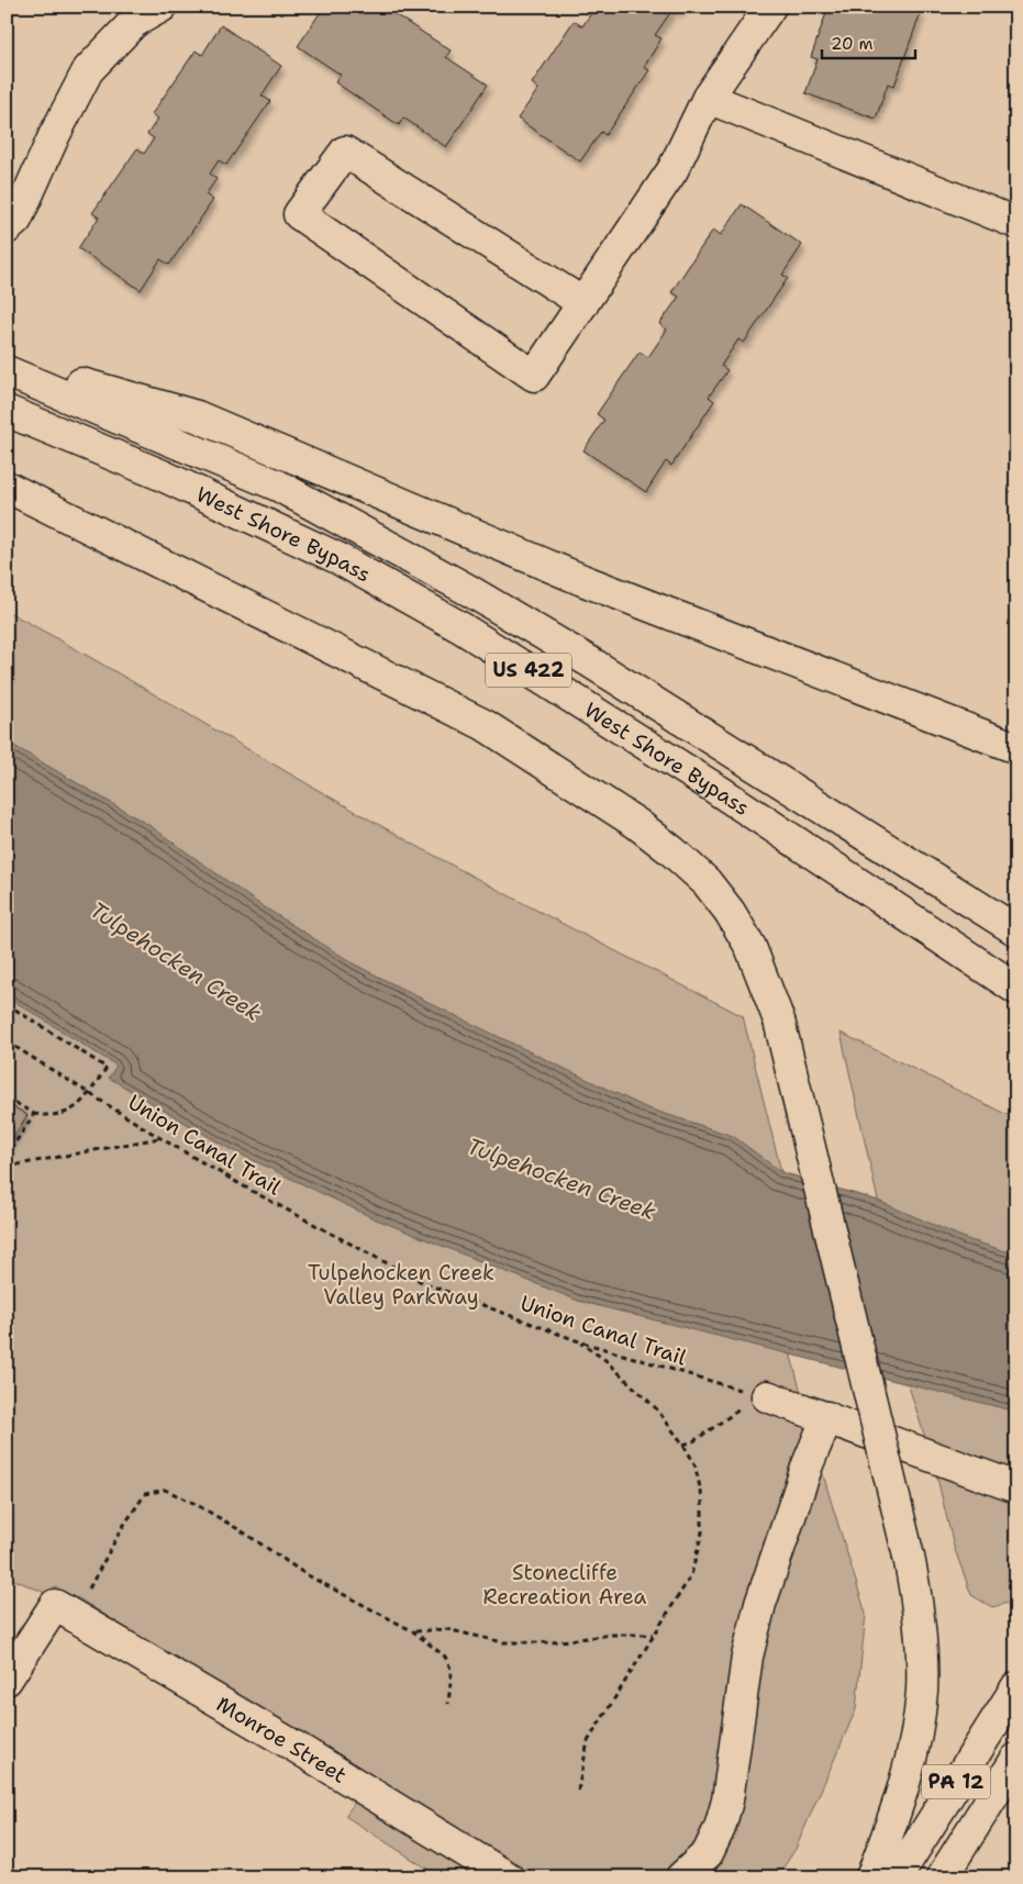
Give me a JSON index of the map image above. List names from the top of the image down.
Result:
{
  "streets": {
    "main road": [
      "West Shore Bypass",
      "US 422",
      "Monroe Street",
      "PA 12"
    ],
    "path": ["Union Canal Trail"]
  },
  "water": ["Tulpehocken Creek"],
  "parks": ["Tulpehocken Creek Valley Parkway", "Stonecliffe Recreation Area"],
  "scale_bar": "20 m"
}
